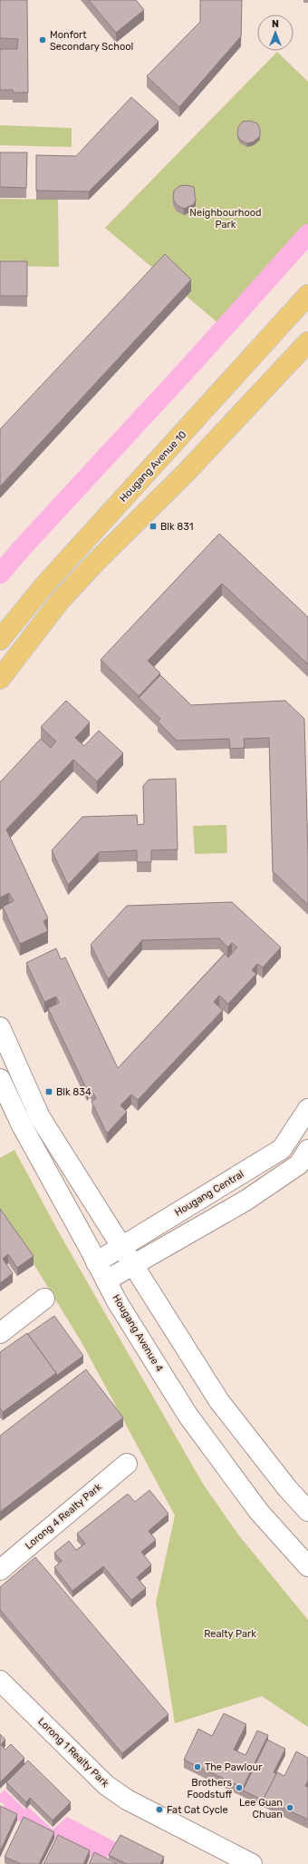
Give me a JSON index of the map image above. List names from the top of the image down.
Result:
{
  "streets": {
    "main road": ["Hougang Avenue 10"],
    "street": [
      "Hougang Central",
      "Hougang Avenue 4",
      "Lorong 4 Realty Park",
      "Lorong 1 Realty Park"
    ]
  },
  "crossings": [
    ["Hougang Central", "Hougang Avenue 4"]
  ],
  "parks": ["Neighbourhood Park", "Realty Park"],
  "places": {
    "other": [
      "Monfort Secondary School",
      "The Pawlour",
      "Brothers Foodstuff",
      "Lee Guan Chuan",
      "Fat Cat Cycle"
    ],
    "transit": ["Blk 831", "Blk 834"]
  },
  "north": "top"
}
